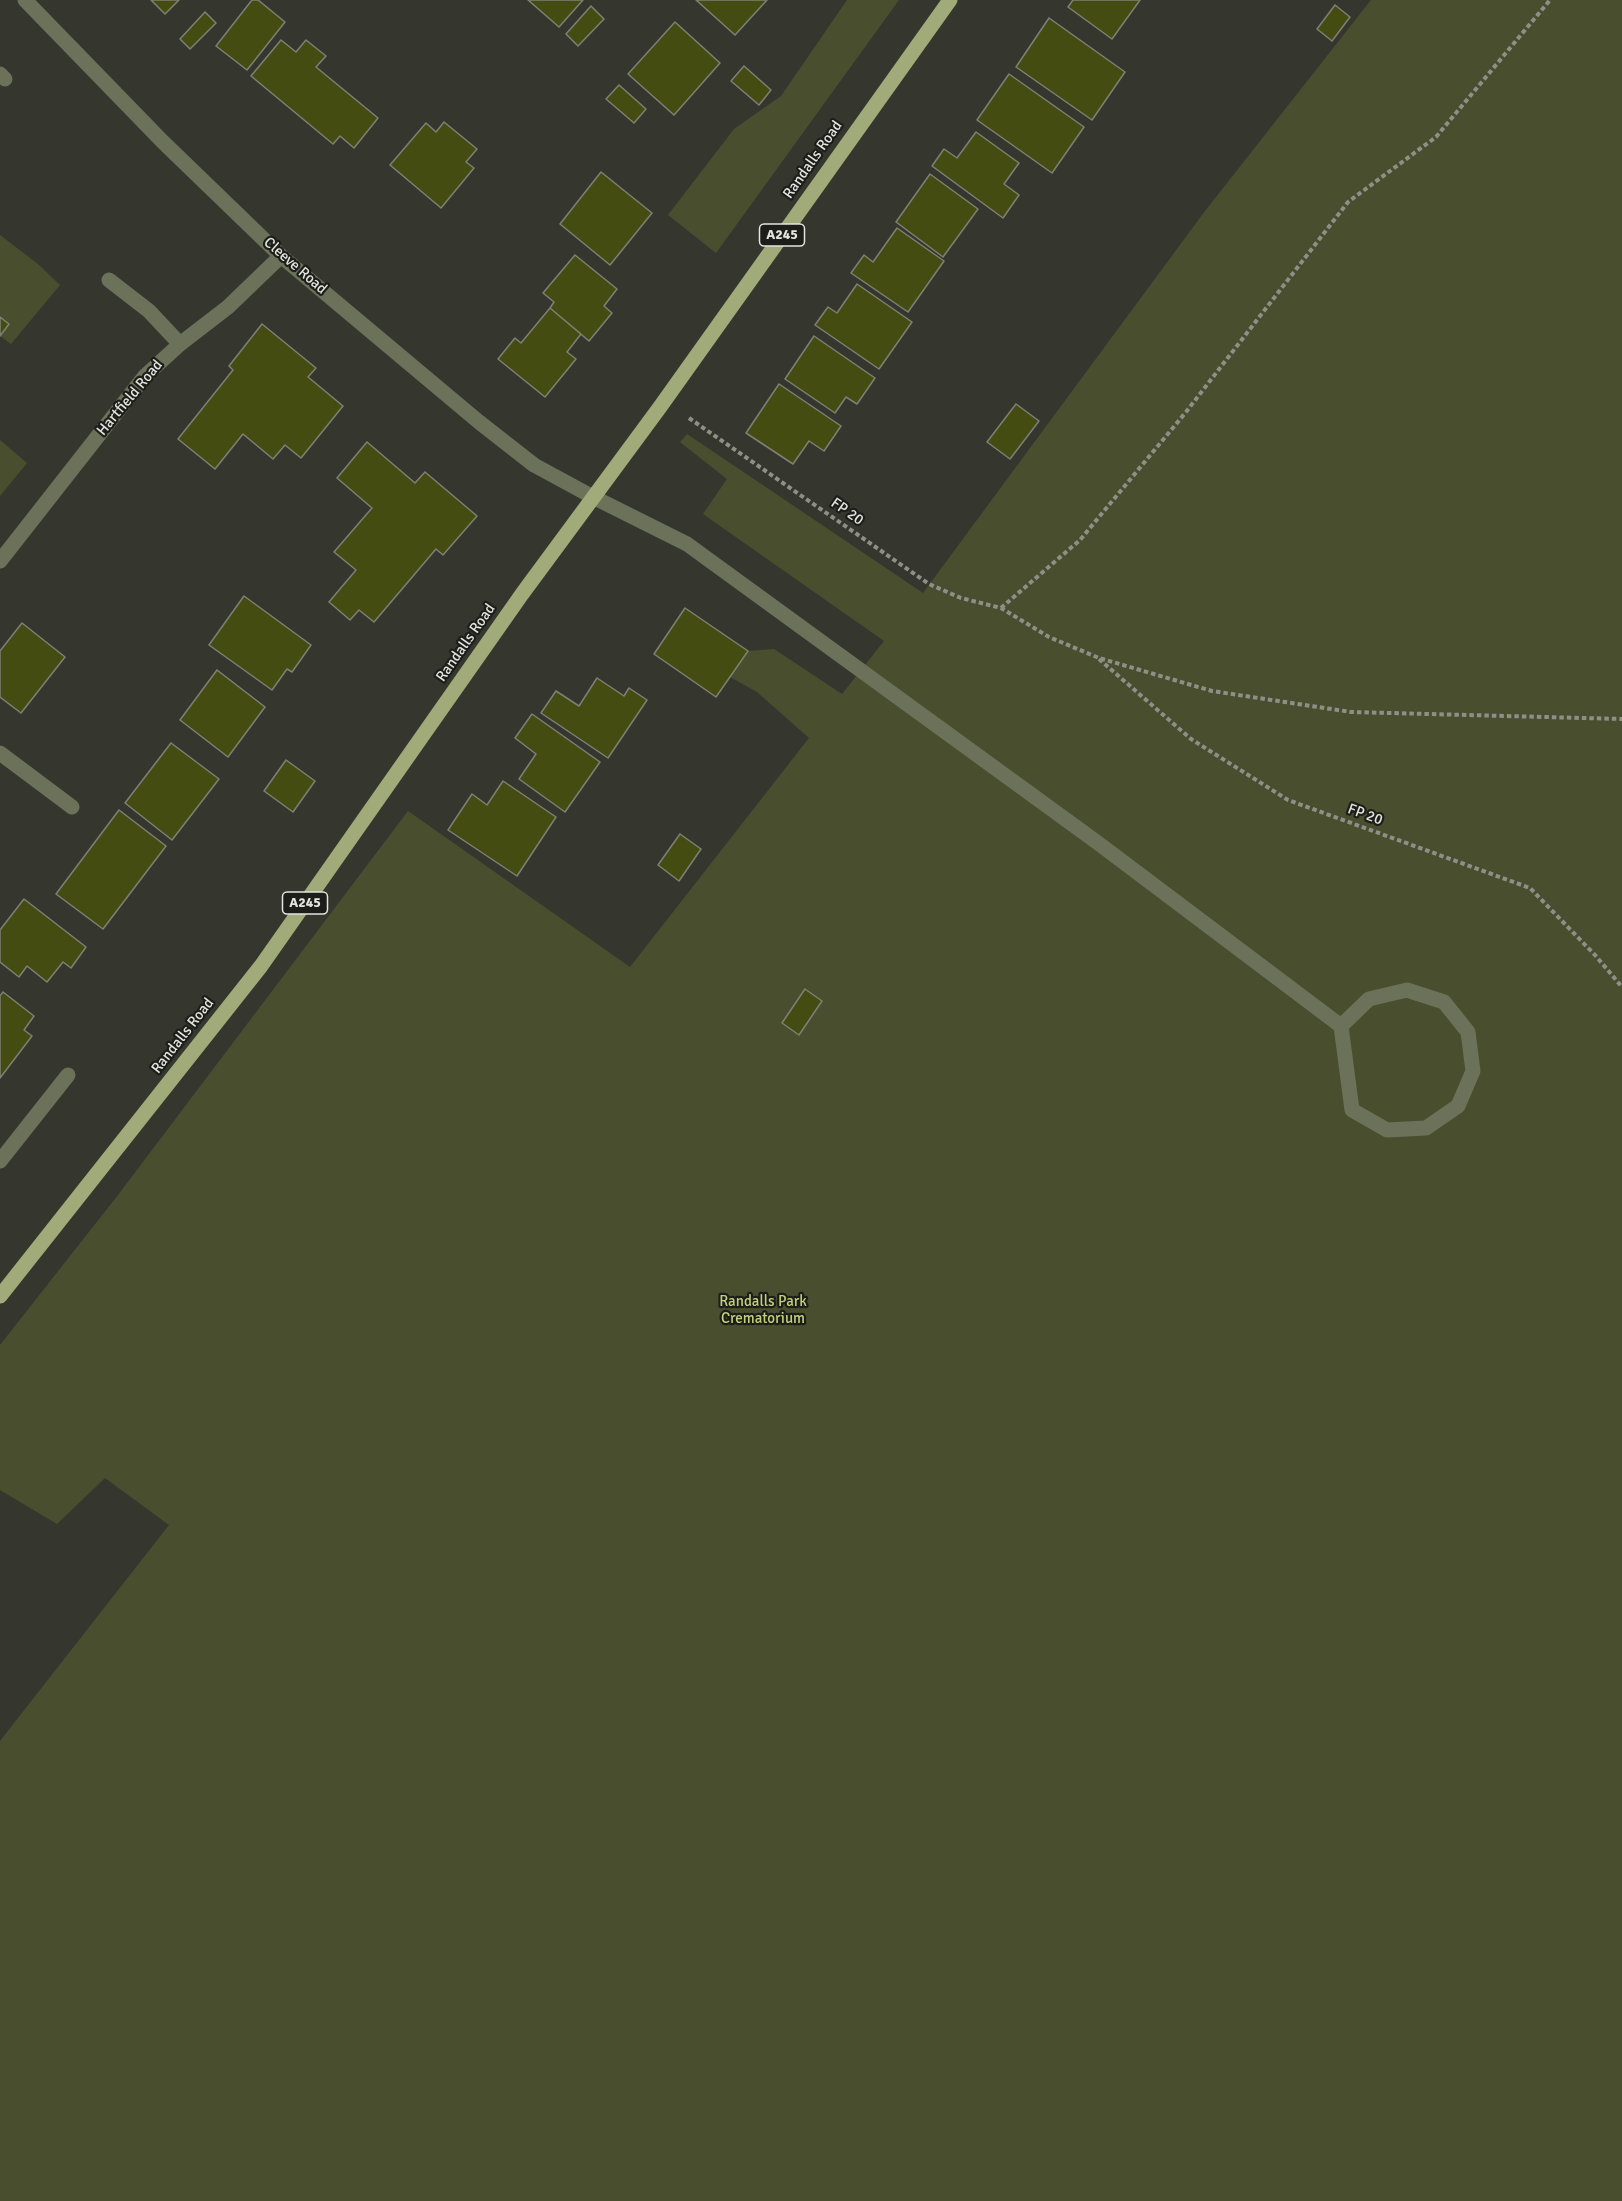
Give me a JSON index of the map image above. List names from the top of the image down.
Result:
{
  "streets": {
    "main road": ["Randalls Road", "A245"],
    "street": ["Cleeve Road", "Hartfield Road"],
    "path": ["FP 20"]
  },
  "crossings": [
    ["Randalls Road", "Cleeve Road"],
    ["Cleeve Road", "Hartfield Road"]
  ],
  "parks": ["Randalls Park Crematorium"]
}
